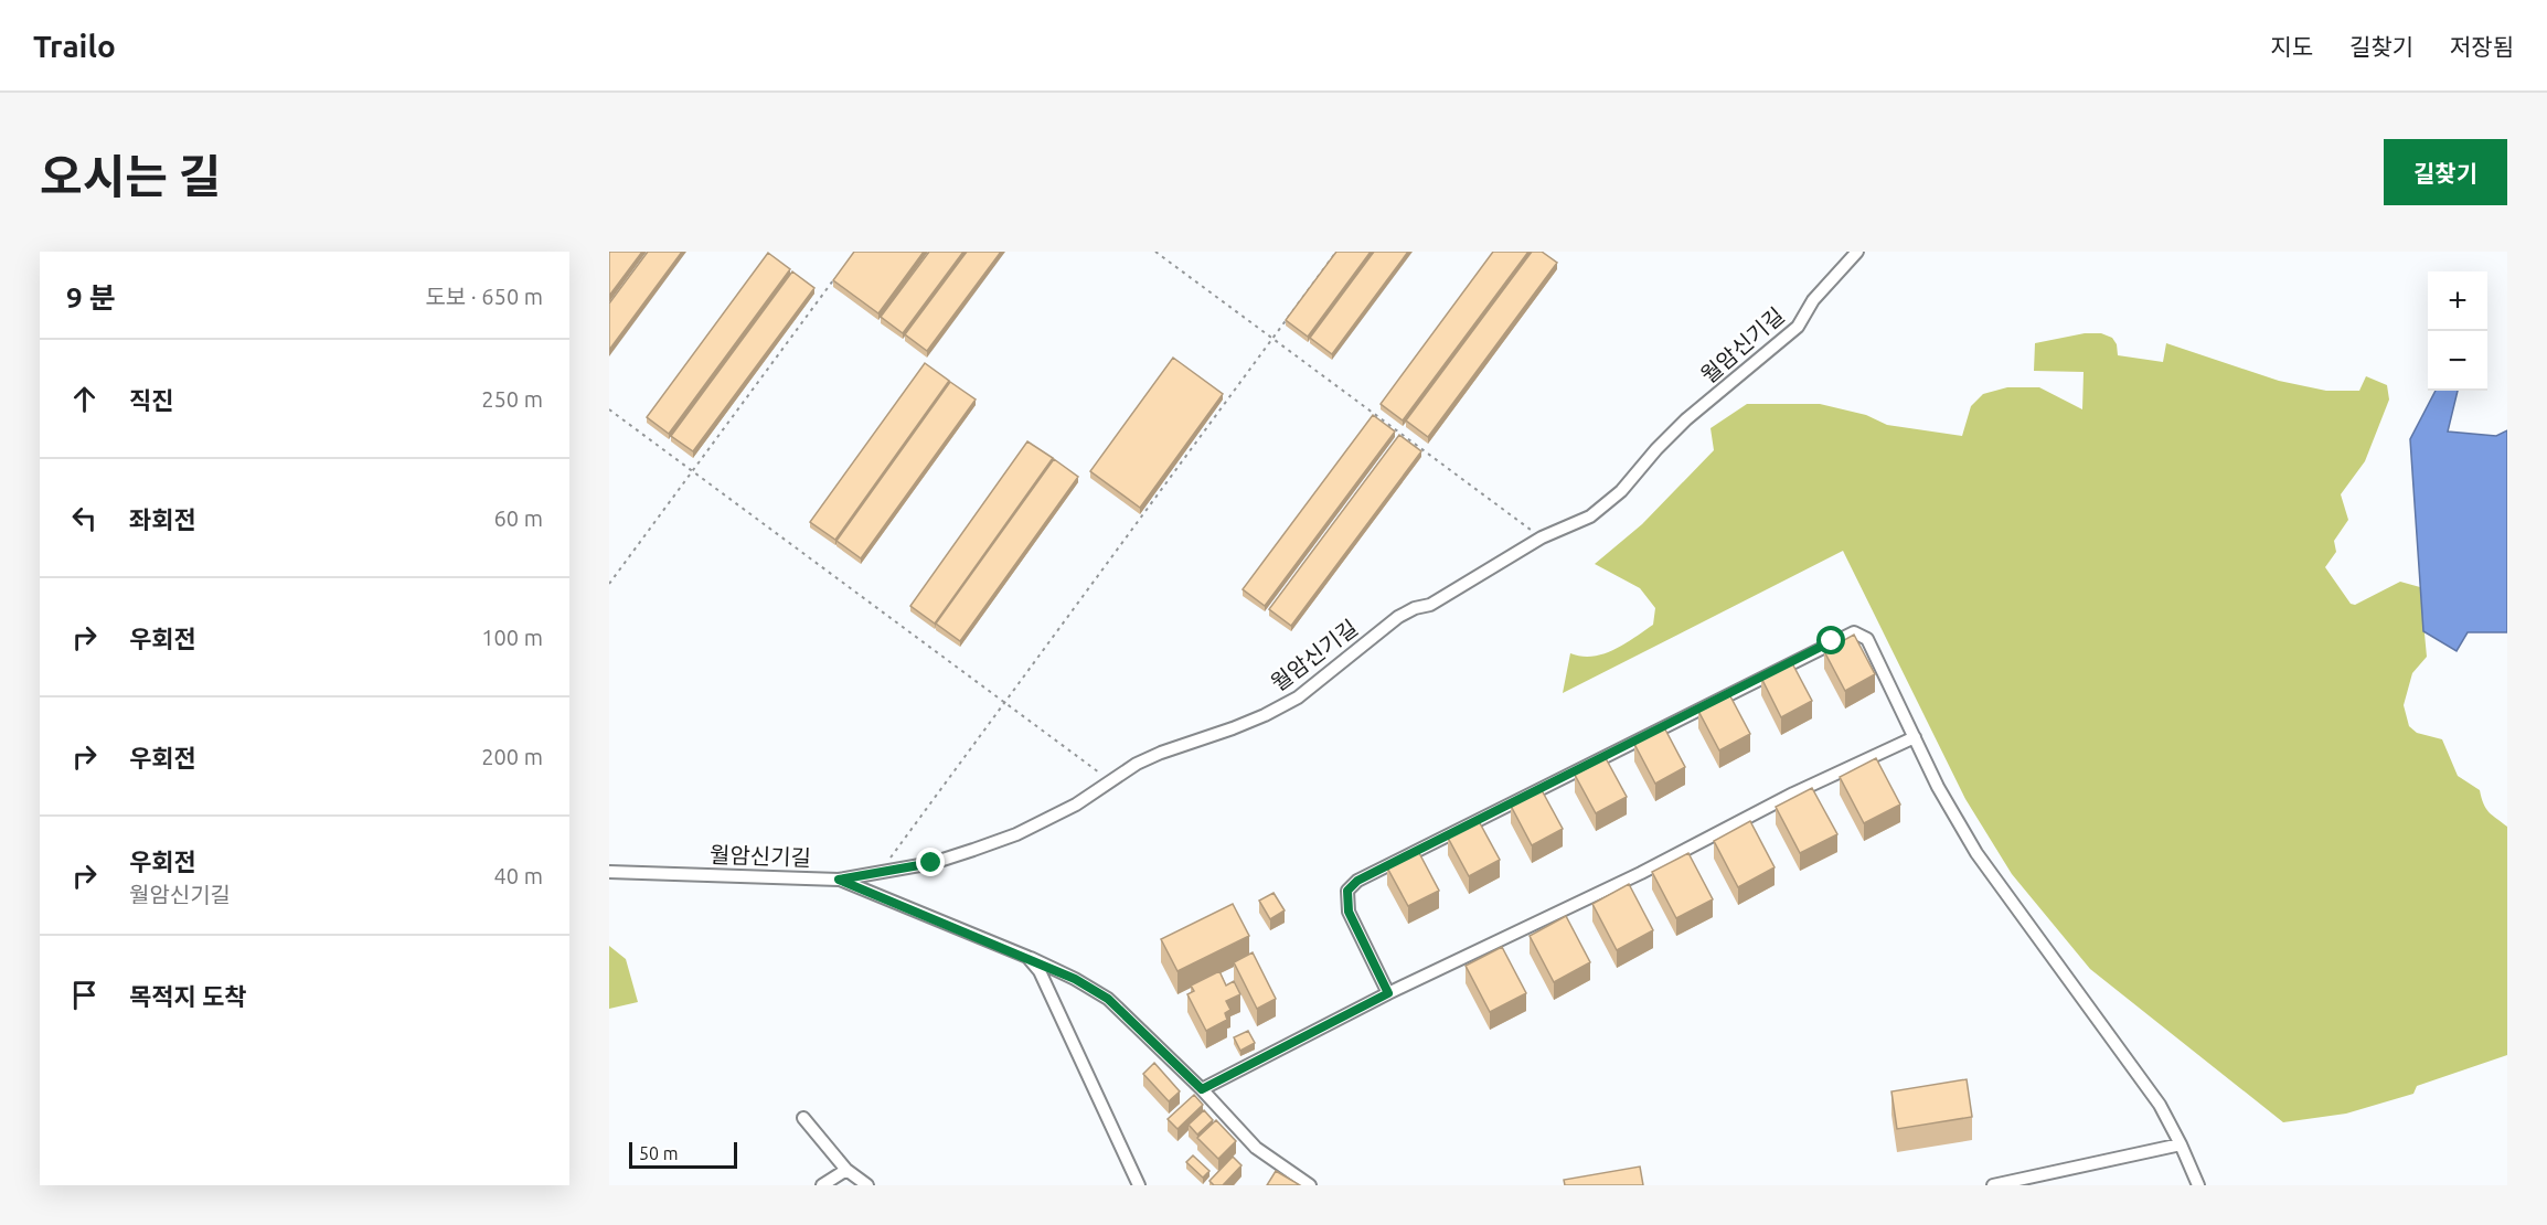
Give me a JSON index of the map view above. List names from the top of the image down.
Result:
{
  "streets": {
    "street": ["월암신기길"]
  },
  "scale_bar": "50 m",
  "page": {
    "header": "Trailo",
    "nav": ["지도", "길찾기", "저장됨"],
    "title": "오시는 길",
    "buttons": "길찾기",
    "heading": ["9 분", "도보 · 650 m"],
    "map_buttons": ["+", "−"],
    "list": [
      ["직진", "250 m"],
      ["좌회전", "60 m"],
      ["우회전", "100 m"],
      ["우회전", "200 m"],
      ["우회전", "월암신기길", "40 m"],
      "목적지 도착"
    ],
    "scale": "50 m"
  }
}
